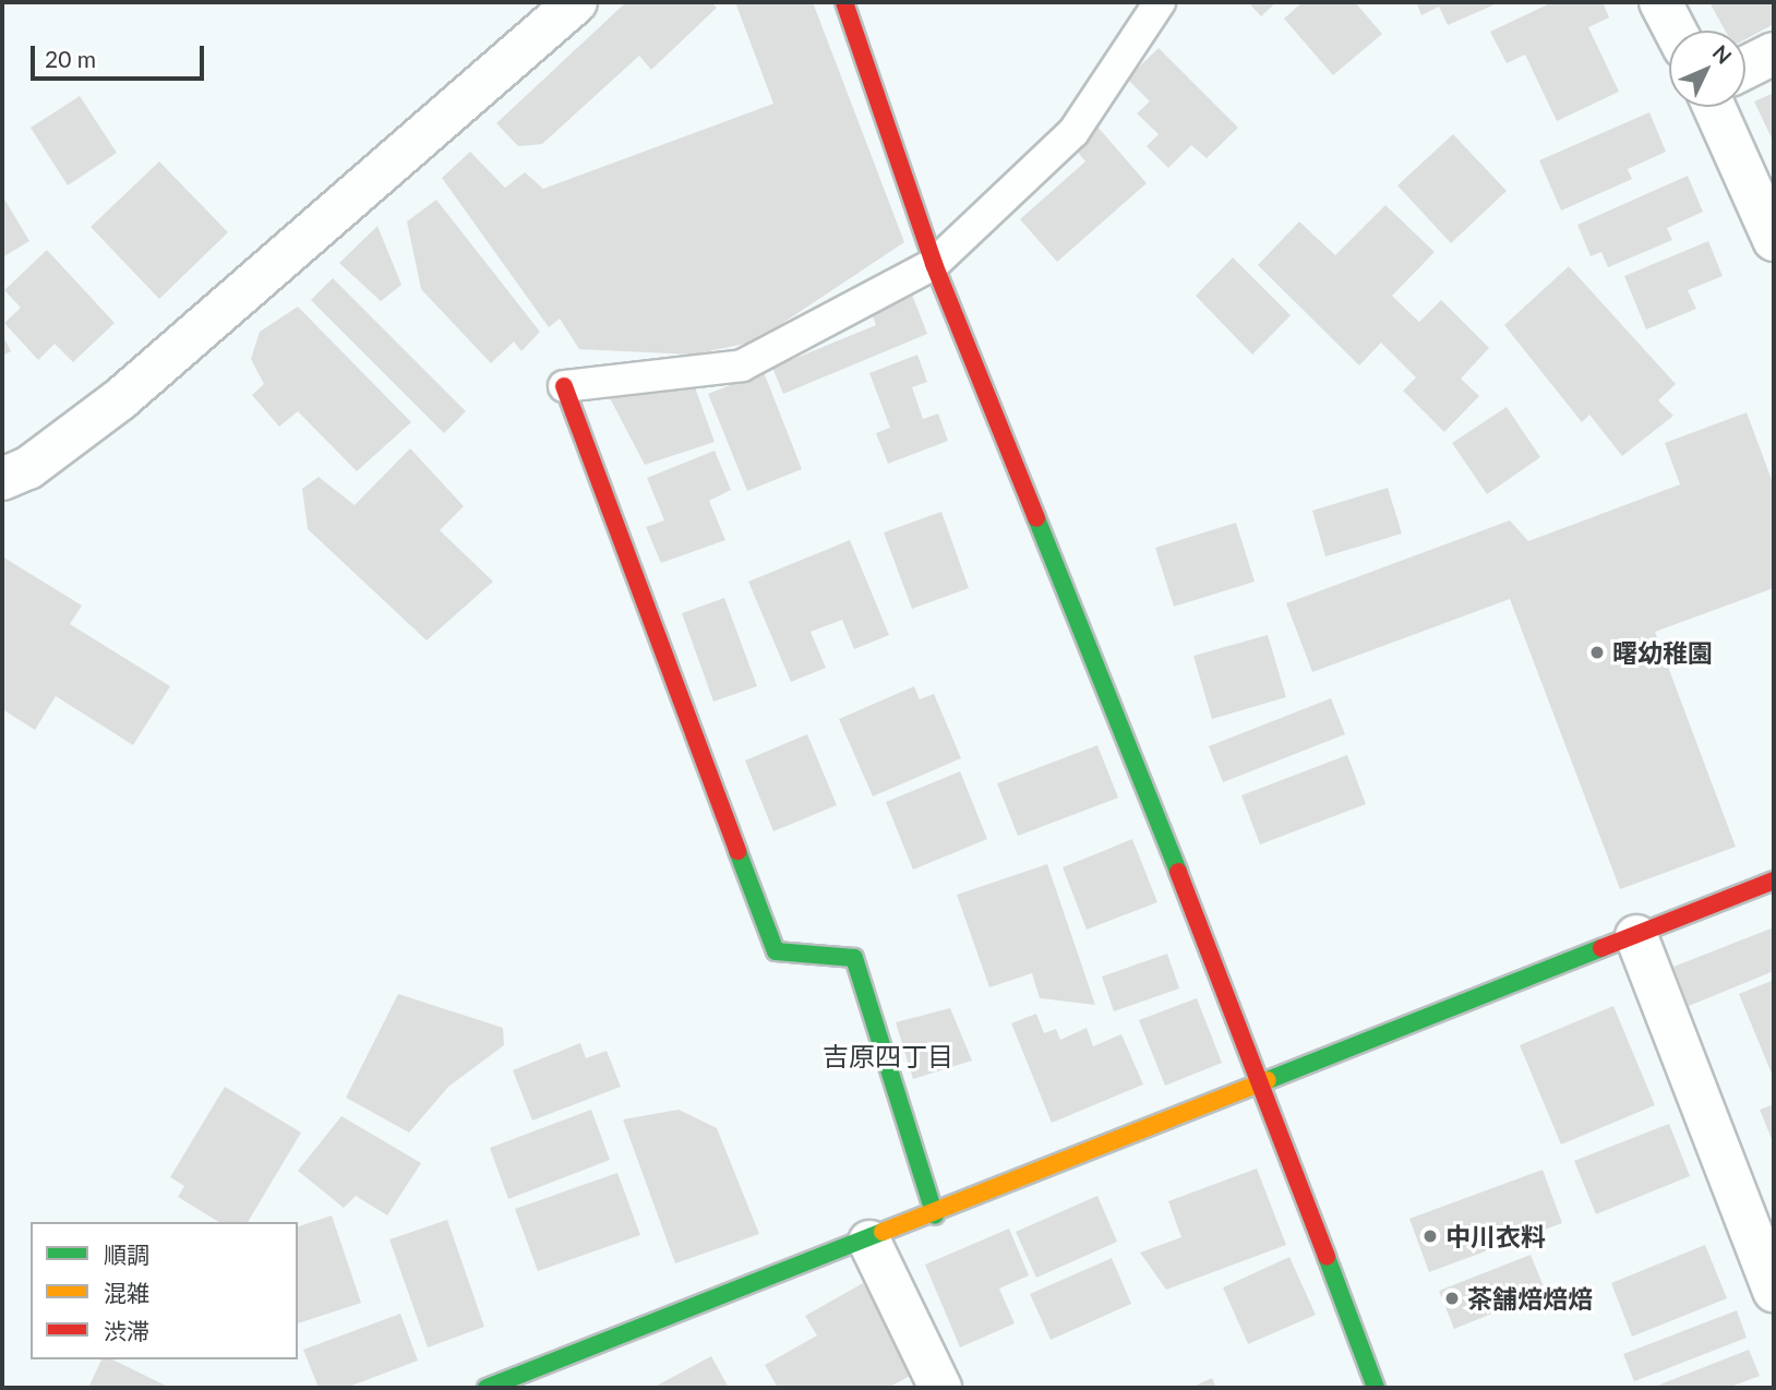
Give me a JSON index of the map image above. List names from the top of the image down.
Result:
{
  "districts": ["吉原四丁目"],
  "places": ["曙幼稚園", "中川衣料", "茶舗焙焙焙"],
  "legend": ["順調", "混雑", "渋滞"],
  "scale_bar": "20 m",
  "north": "top right"
}
